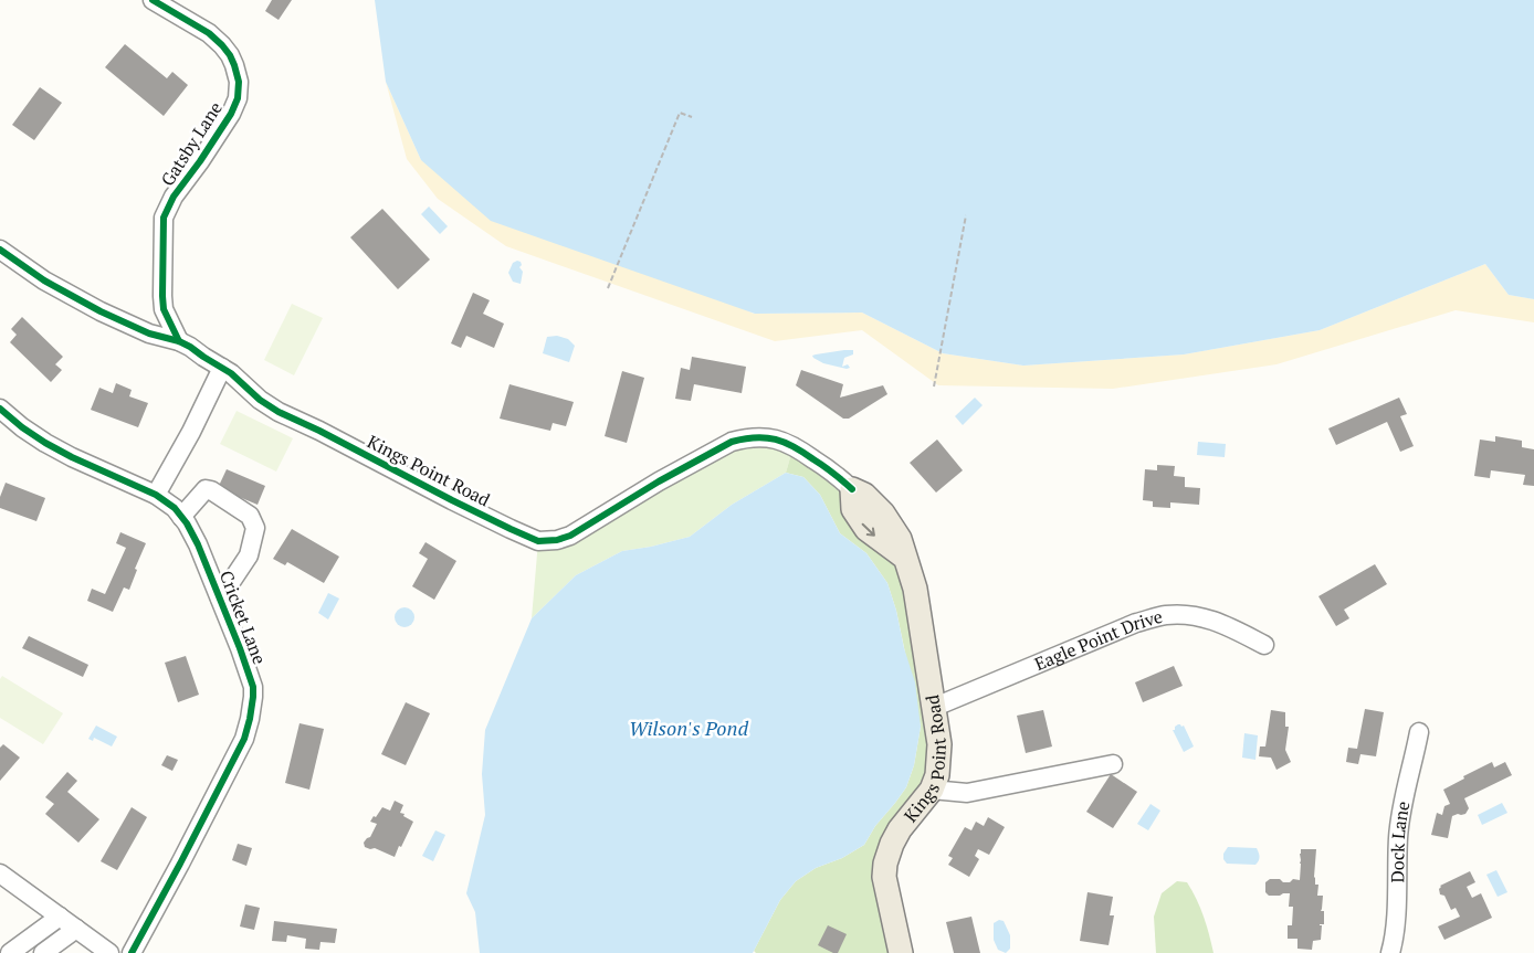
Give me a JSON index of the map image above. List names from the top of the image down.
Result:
{
  "streets": {
    "main road": ["Kings Point Road"],
    "street": [
      "Gatsby Lane",
      "Cricket Lane",
      "Eagle Point Drive",
      "Dock Lane"
    ]
  },
  "crossings": [
    ["Gatsby Lane", "Kings Point Road"],
    ["Kings Point Road", "Eagle Point Drive"]
  ],
  "water": ["Wilson's Pond"]
}
